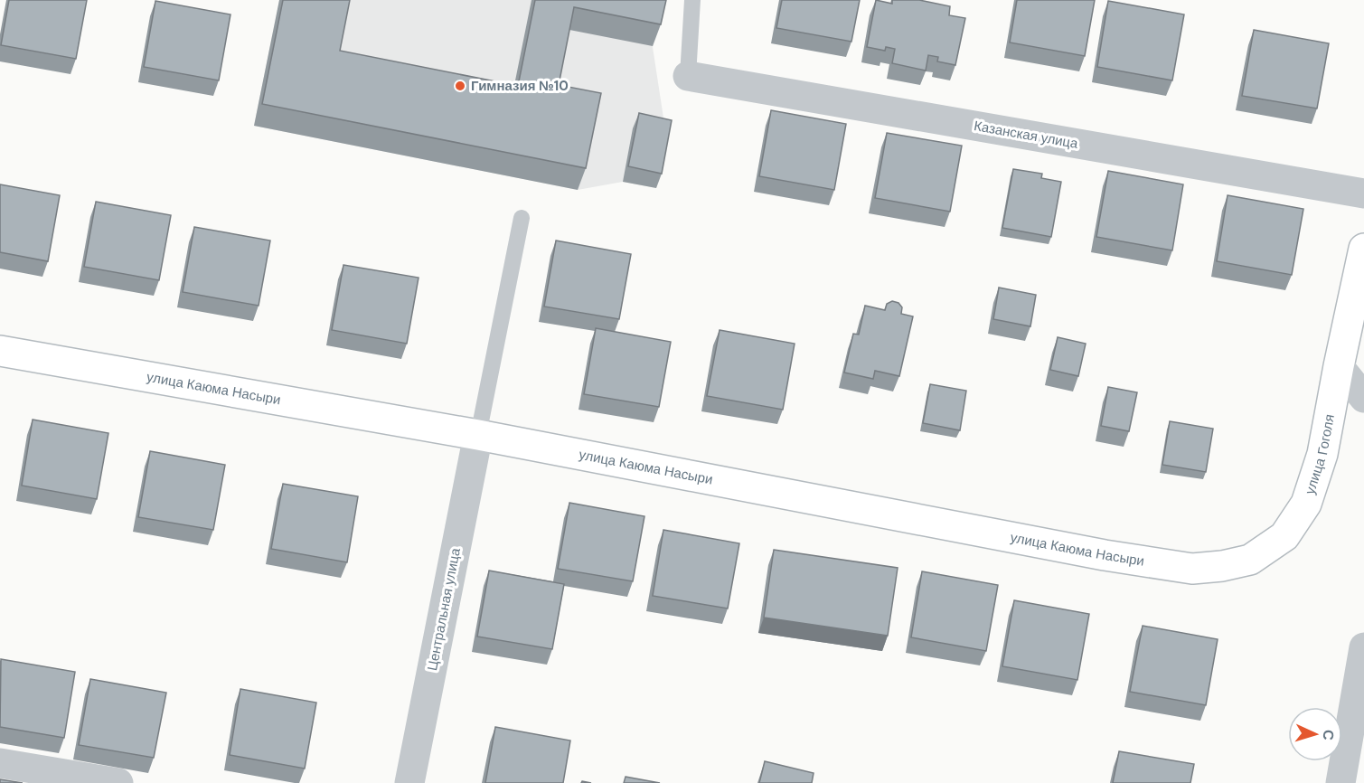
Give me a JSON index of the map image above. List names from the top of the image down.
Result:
{
  "streets": {
    "main road": ["улица Каюма Насыри", "улица Гоголя"],
    "street": ["Казанская улица", "Центральная улица"]
  },
  "crossings": [
    ["улица Каюма Насыри", "улица Гоголя"],
    ["улица Каюма Насыри", "Центральная улица"]
  ],
  "places": ["Гимназия №10"],
  "north": "right"
}
